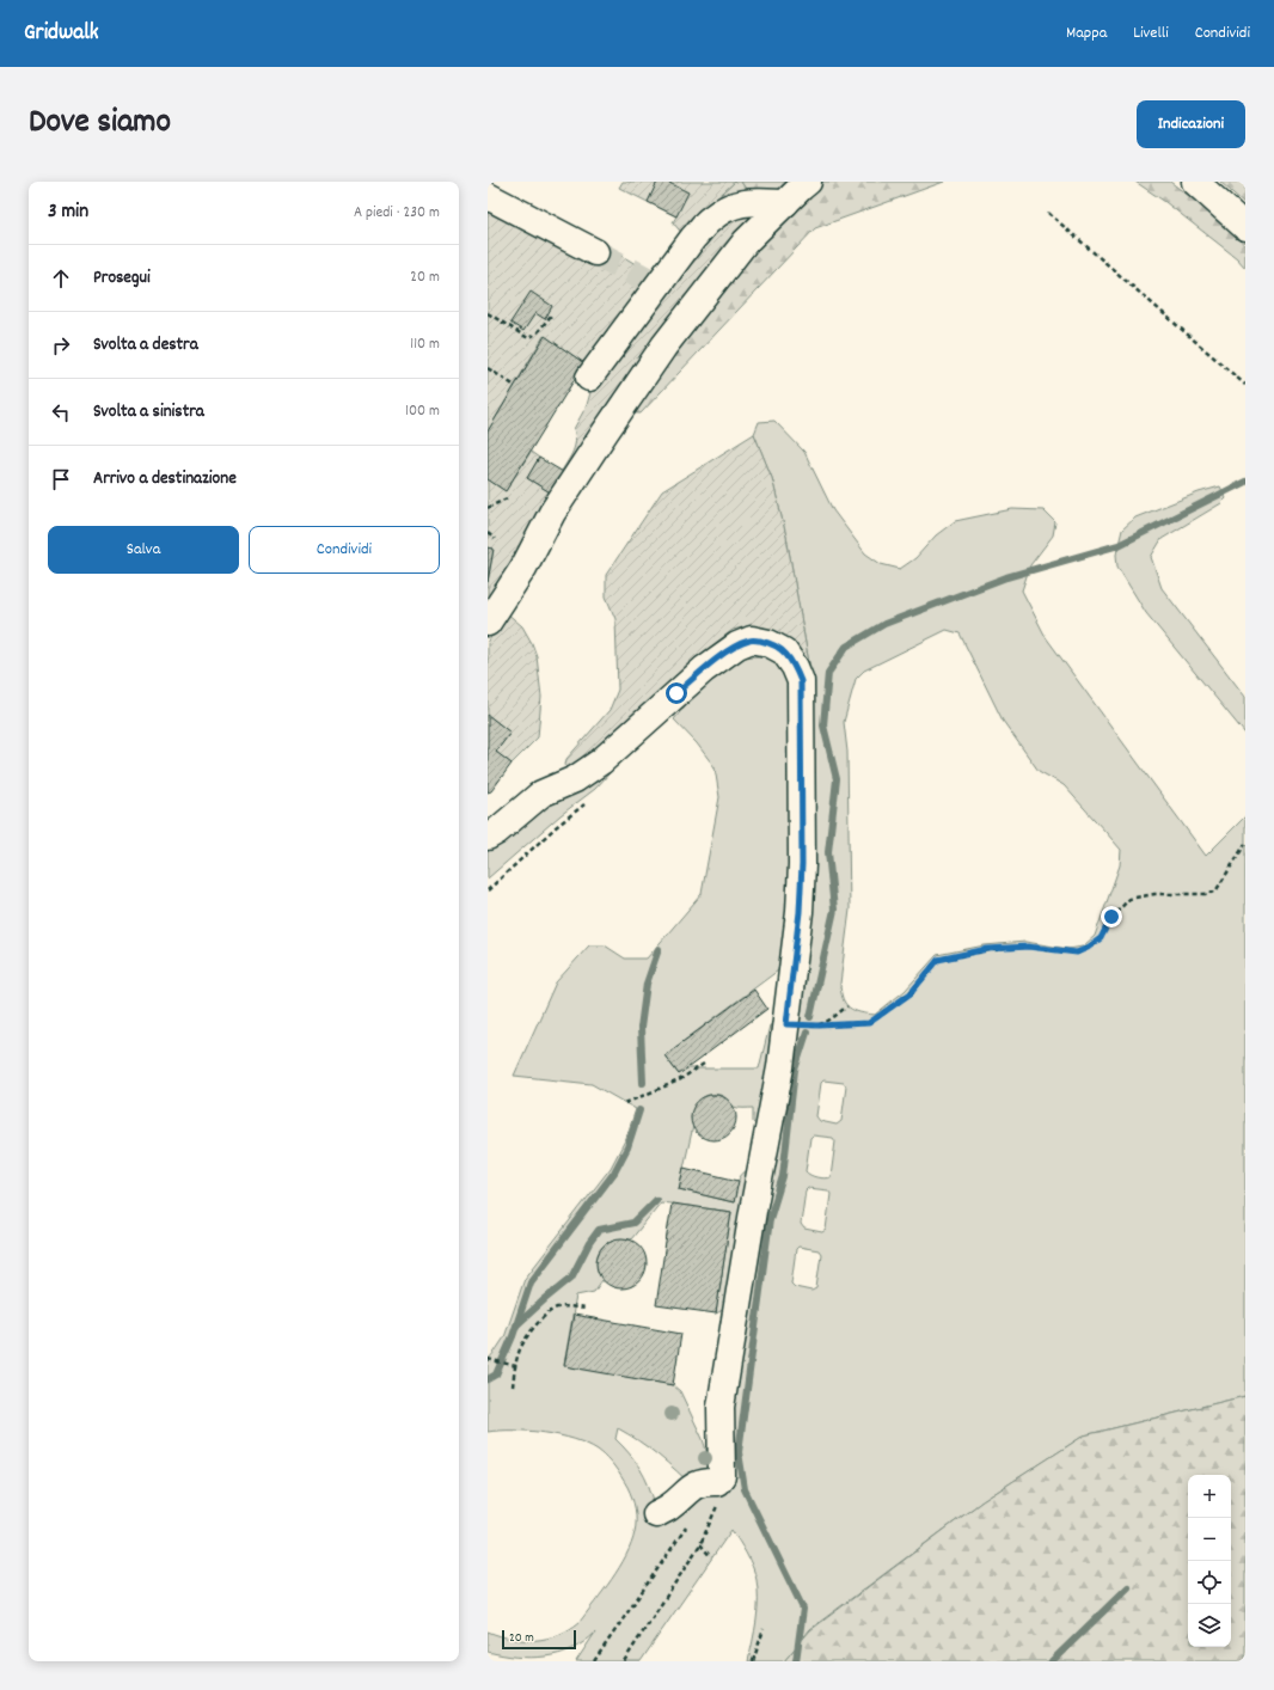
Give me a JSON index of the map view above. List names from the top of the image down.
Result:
{
  "scale_bar": "20 m",
  "page": {
    "header": "Gridwalk",
    "nav": ["Mappa", "Livelli", "Condividi"],
    "title": "Dove siamo",
    "buttons": [
      "Indicazioni",
      ["Salva", "Condividi"]
    ],
    "heading": ["3 min", "A piedi · 230 m"],
    "list": [
      ["Prosegui", "20 m"],
      ["Svolta a destra", "110 m"],
      ["Svolta a sinistra", "100 m"],
      "Arrivo a destinazione"
    ],
    "map_buttons": ["+", "−"],
    "scale": "20 m"
  }
}
